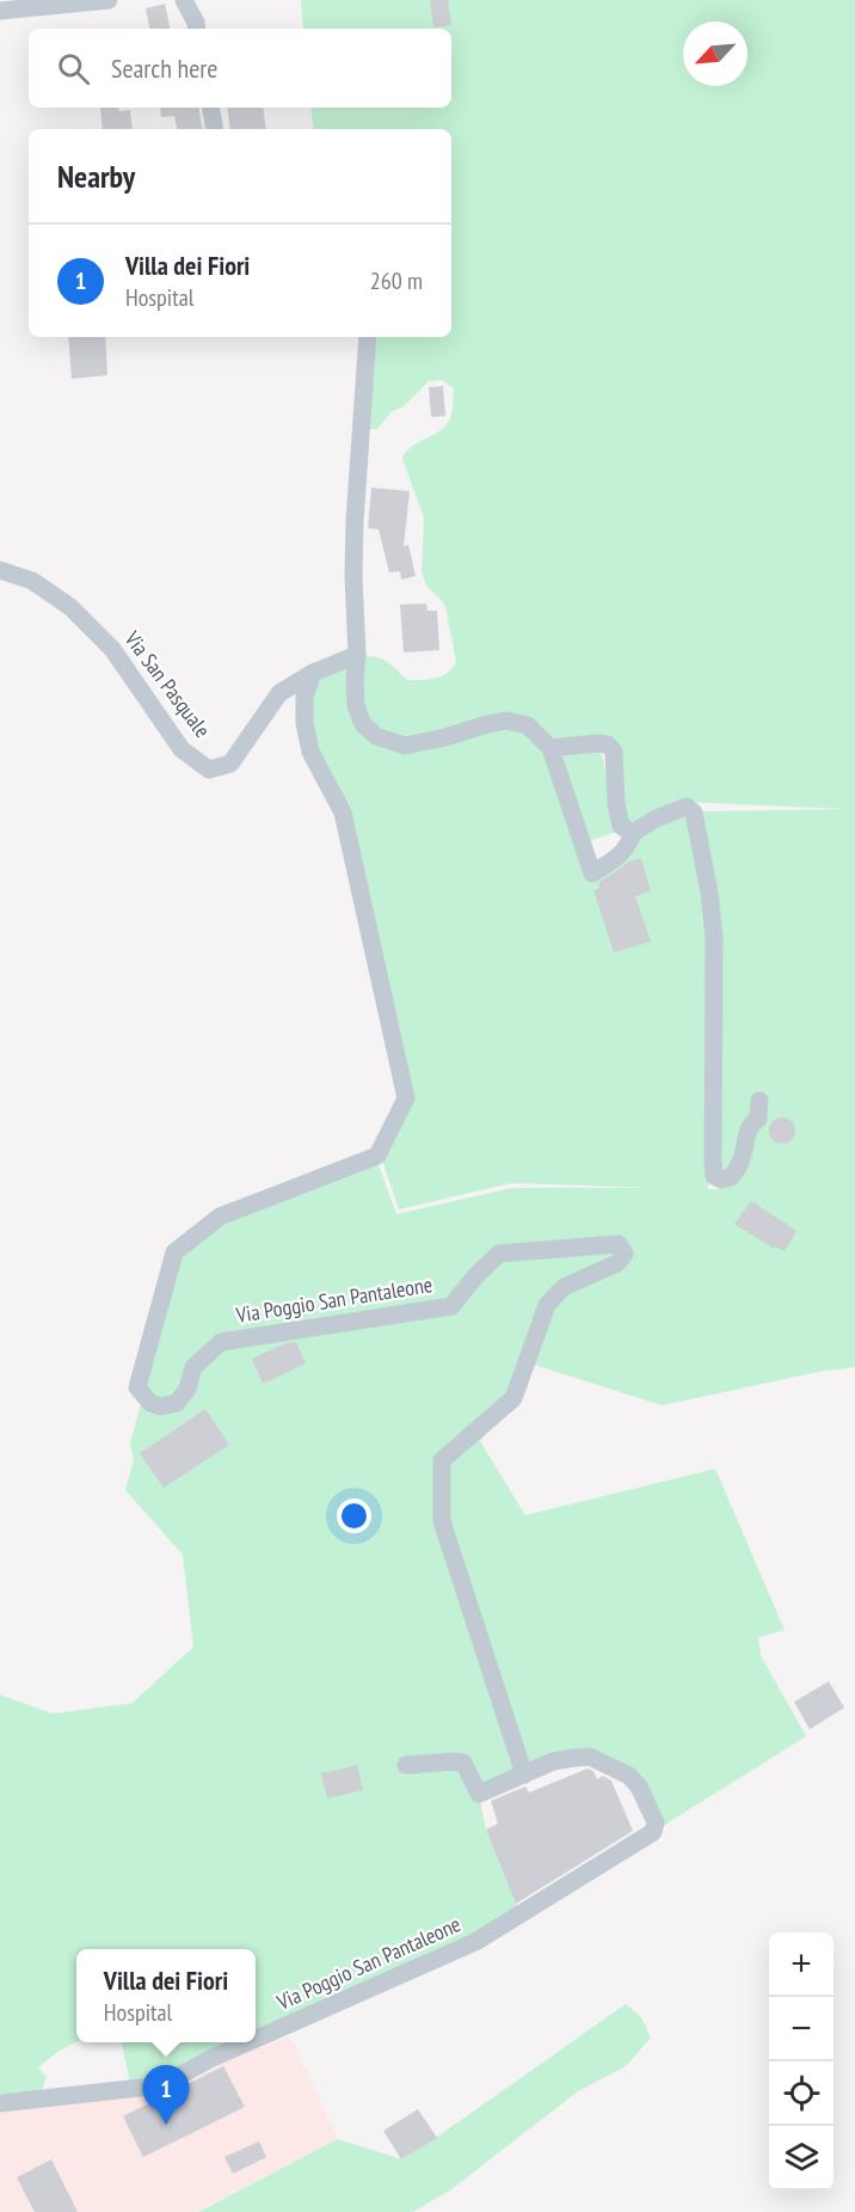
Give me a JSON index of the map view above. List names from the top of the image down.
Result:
{
  "streets": {
    "street": ["Via San Pasquale", "Via Poggio San Pantaleone"]
  },
  "crossings": [
    ["Via San Pasquale", "Via Poggio San Pantaleone"]
  ],
  "north": "bottom left",
  "page": {
    "search": "Search here",
    "heading": "Nearby",
    "list": [
      {
        "mark": "1",
        "name": "Villa dei Fiori",
        "note": "Hospital",
        "value": "260 m"
      }
    ],
    "map_buttons": ["+", "−"],
    "popup": ["Villa dei Fiori", "Hospital"],
    "pins": "1"
  }
}
